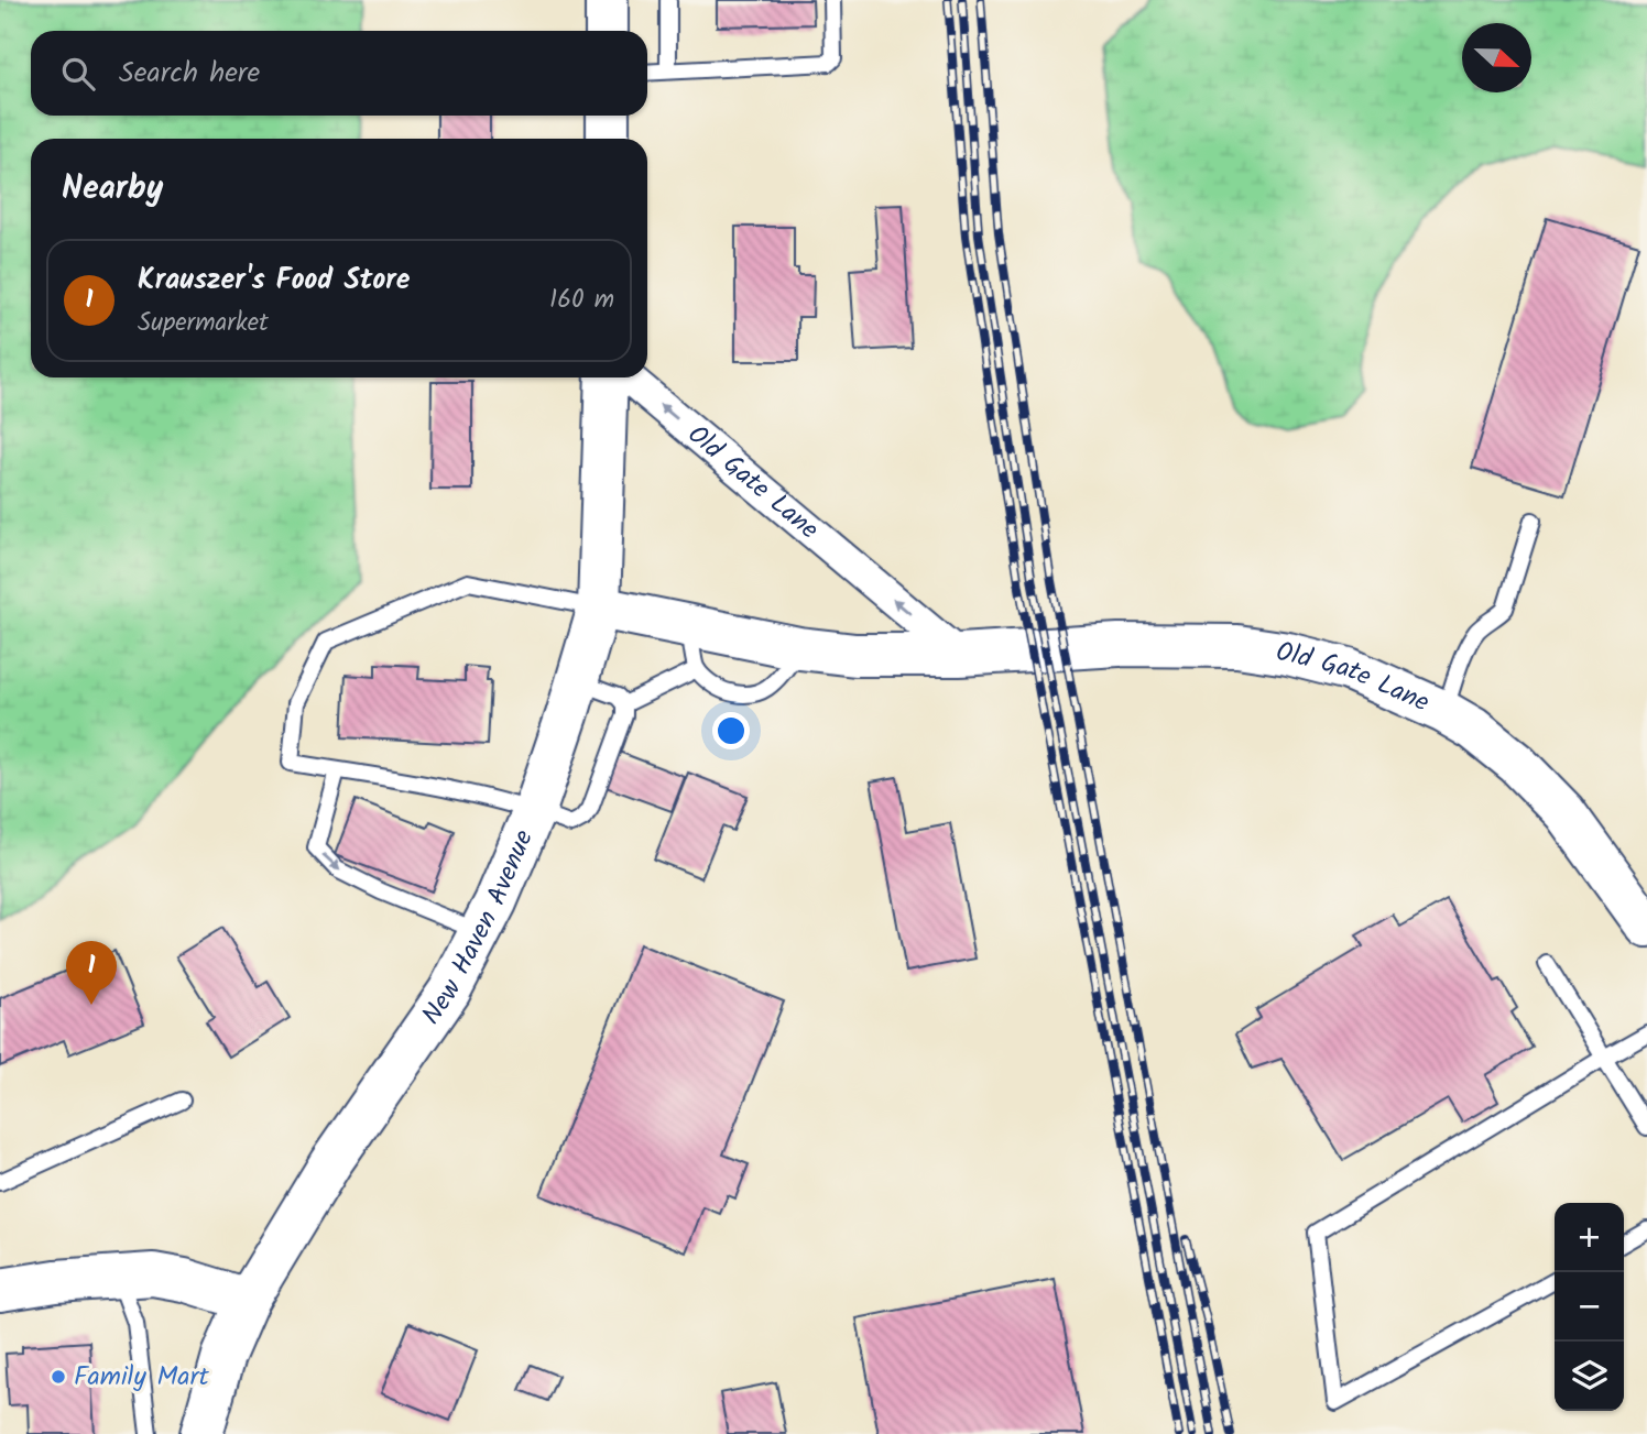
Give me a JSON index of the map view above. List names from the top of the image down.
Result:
{
  "streets": {
    "main road": ["Old Gate Lane", "New Haven Avenue"]
  },
  "crossings": [
    ["Old Gate Lane", "New Haven Avenue"]
  ],
  "places": ["Family Mart"],
  "north": "right",
  "page": {
    "search": "Search here",
    "heading": "Nearby",
    "list": [
      {
        "mark": "1",
        "name": "Krauszer's Food Store",
        "note": "Supermarket",
        "value": "160 m"
      }
    ],
    "pins": "1",
    "map_buttons": ["+", "−"]
  }
}
